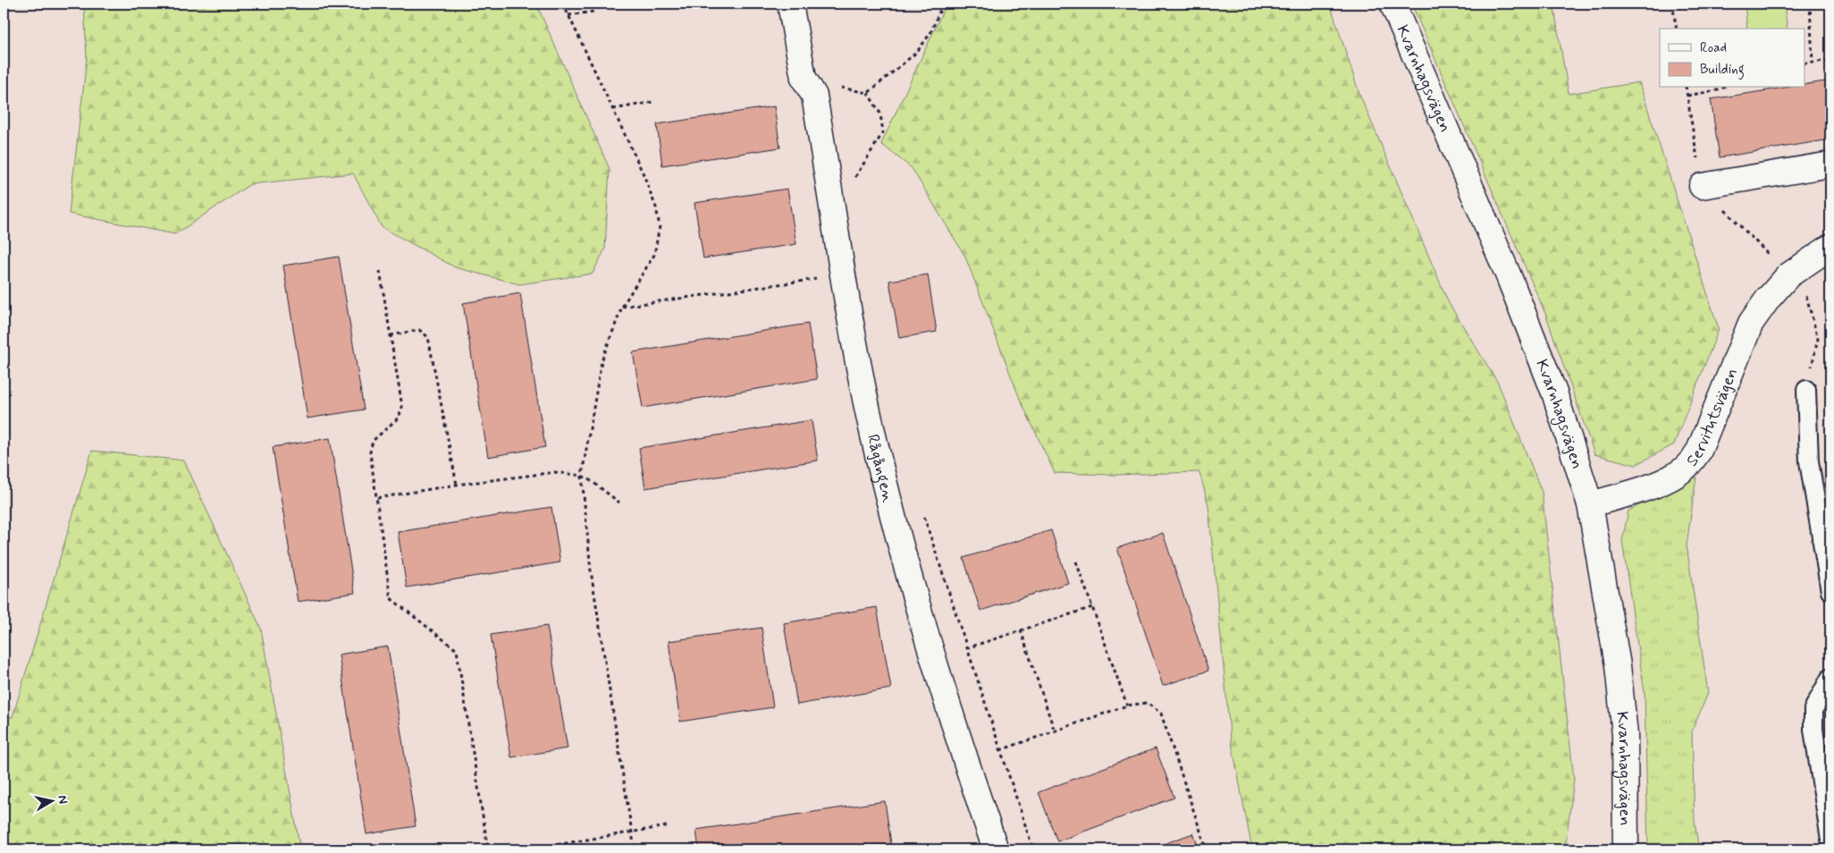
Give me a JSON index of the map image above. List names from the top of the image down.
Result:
{
  "streets": {
    "street": ["Kvarnhagsvägen", "Servitutsvägen", "Rågången"]
  },
  "crossings": [
    ["Kvarnhagsvägen", "Servitutsvägen"]
  ],
  "legend": ["Road", "Building"],
  "north": "right"
}
